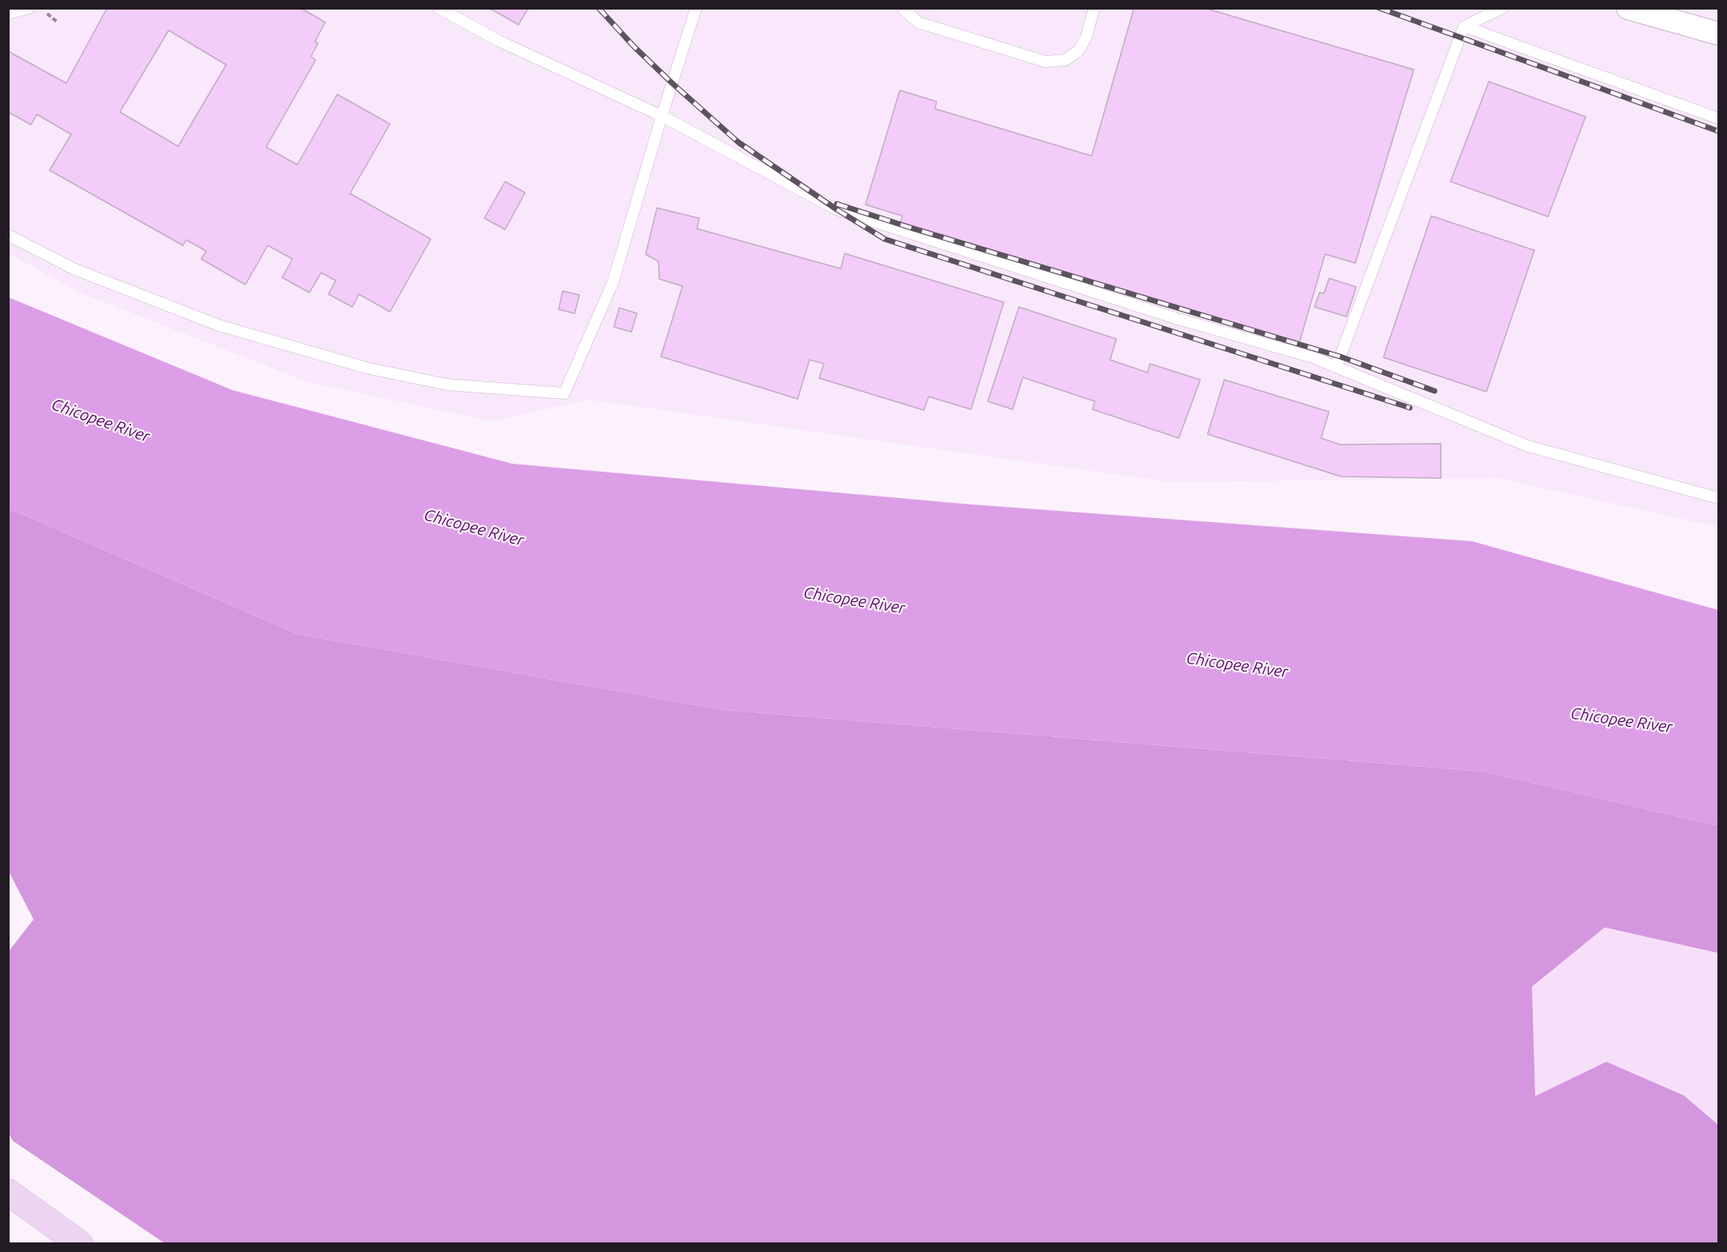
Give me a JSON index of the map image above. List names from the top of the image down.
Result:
{
  "water": ["Chicopee River"]
}
